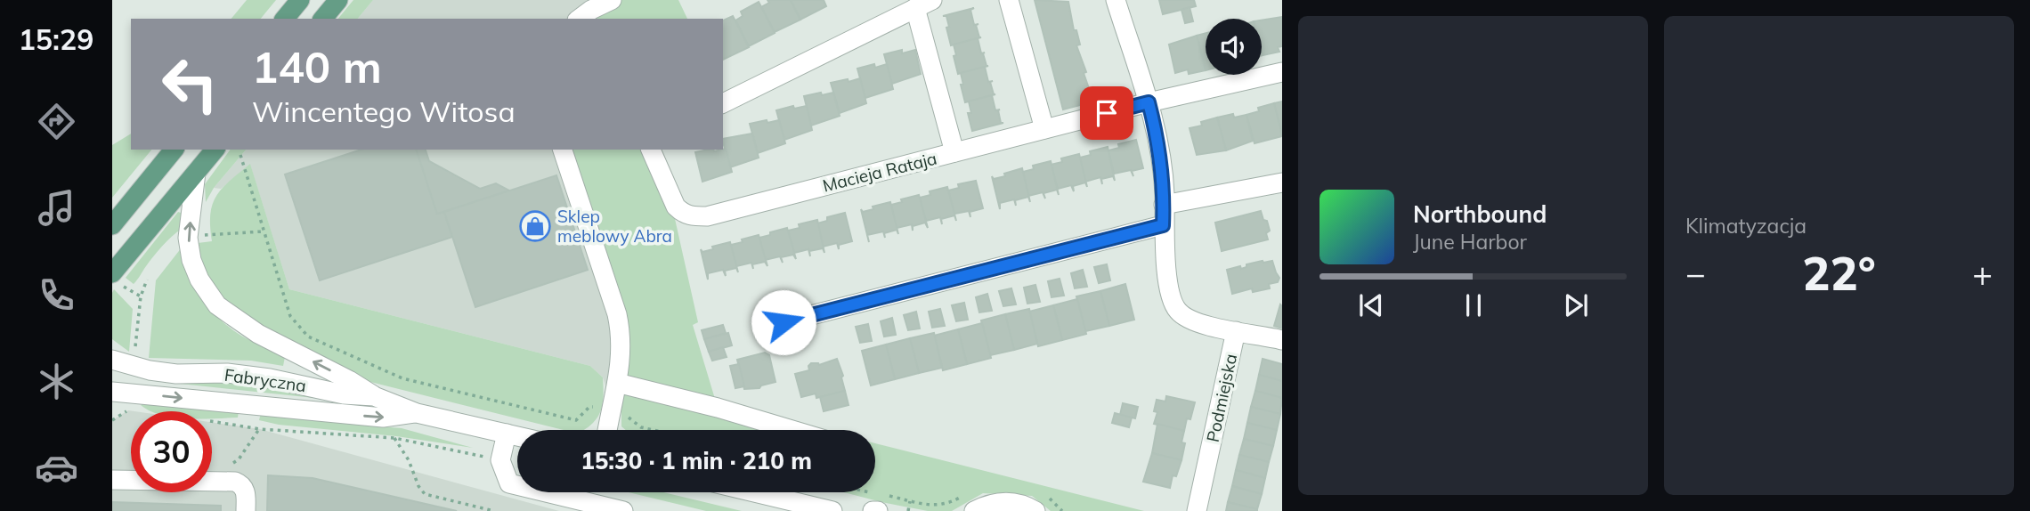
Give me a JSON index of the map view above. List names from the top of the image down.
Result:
{
  "streets": {
    "street": ["Macieja Rataja", "Fabryczna", "Podmiejska"]
  },
  "places": {
    "shop": ["Sklep meblowy Abra"]
  },
  "page": {
    "tabs": "15:29",
    "tile": "Klimatyzacja",
    "turn": ["140 m", "Wincentego Witosa"],
    "song": ["Northbound", "June Harbor"],
    "heat": ["−", "22°", "+"],
    "limit": "30",
    "trip": "15:30 · 1 min · 210 m"
  }
}
